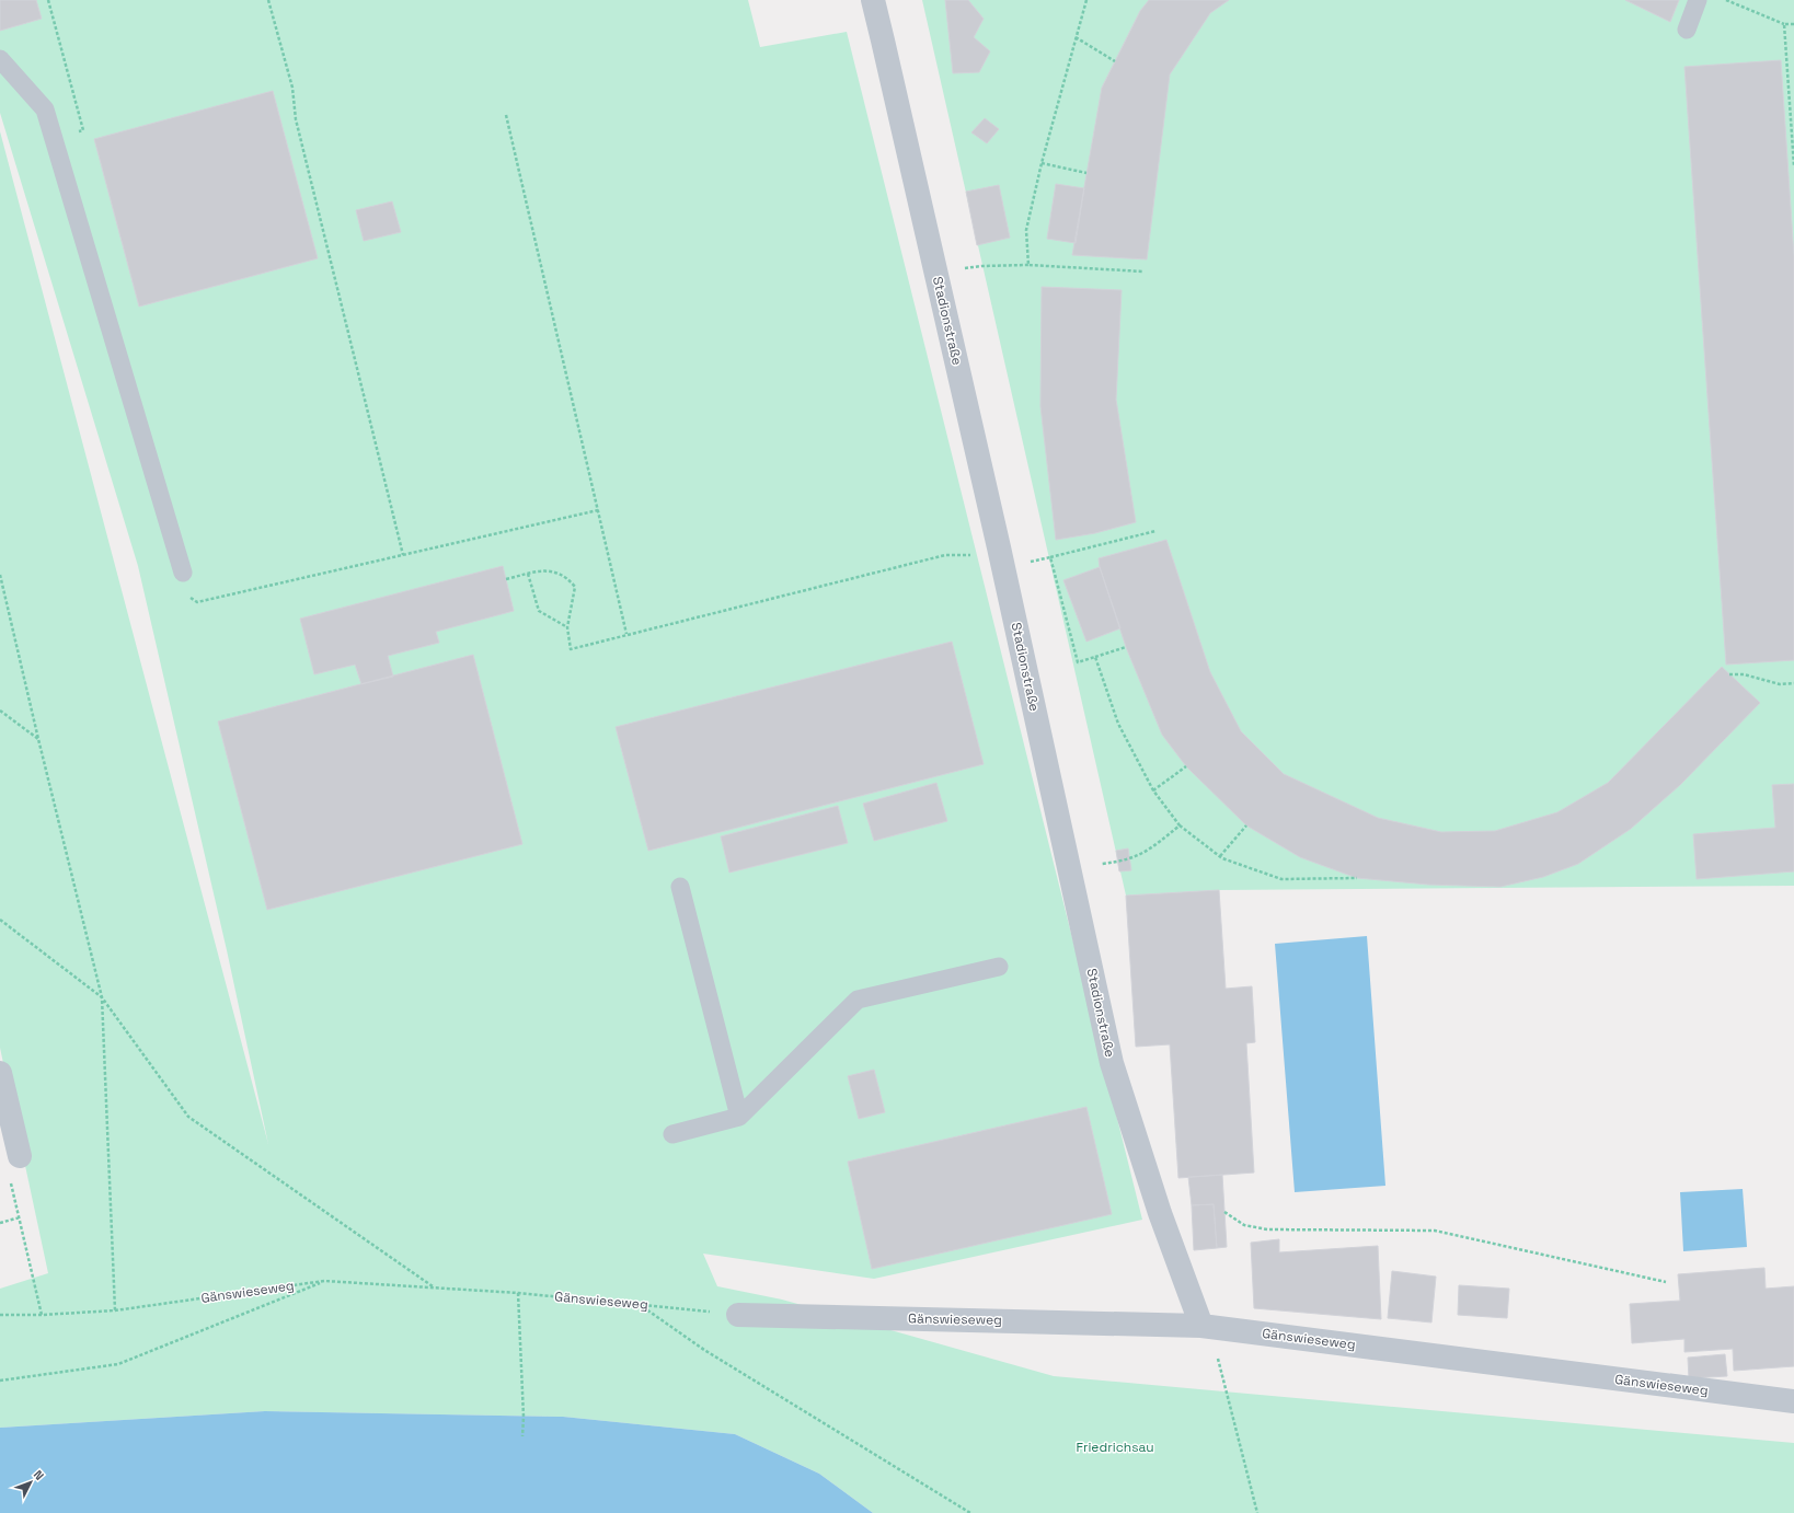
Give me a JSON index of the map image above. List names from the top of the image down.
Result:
{
  "streets": {
    "street": ["Stadionstraße", "Gänswieseweg"]
  },
  "crossings": [
    ["Stadionstraße", "Gänswieseweg"]
  ],
  "parks": ["Friedrichsau"],
  "north": "top right"
}
